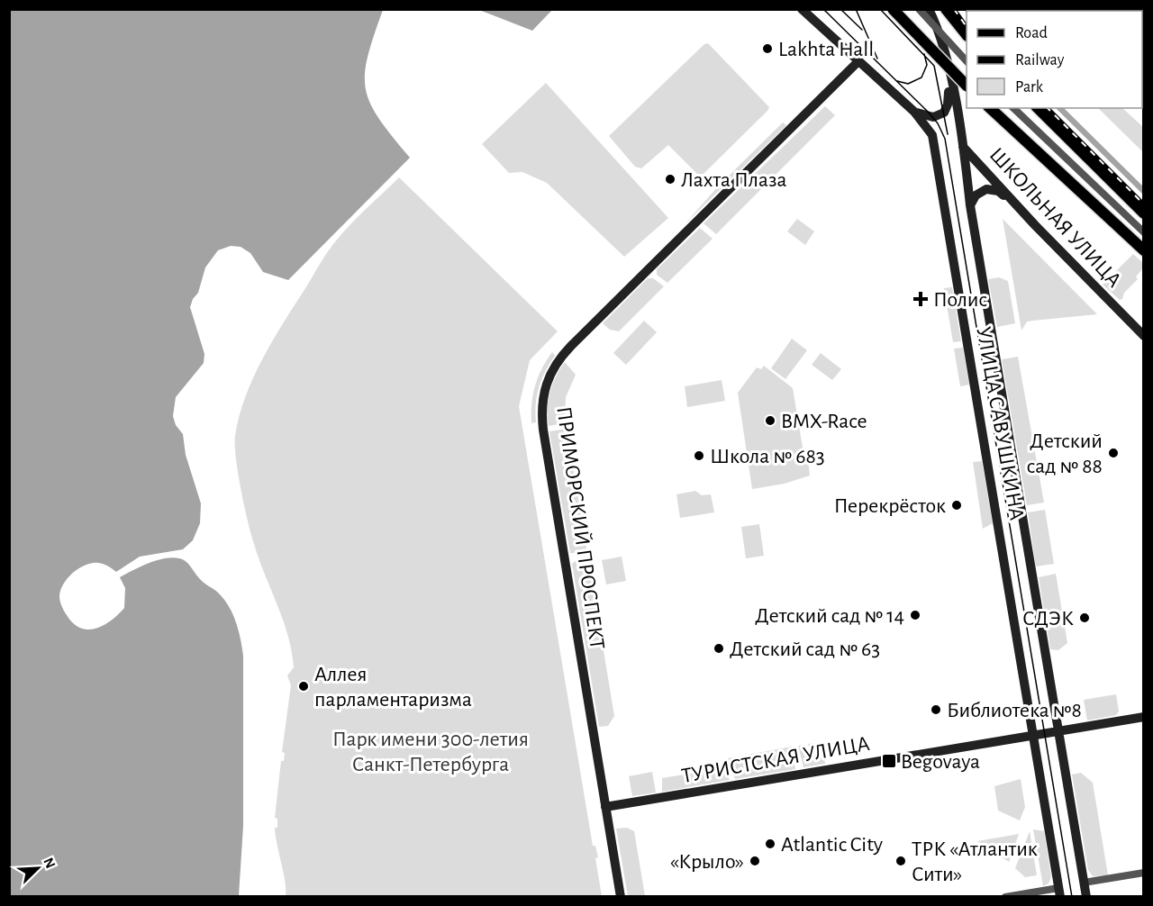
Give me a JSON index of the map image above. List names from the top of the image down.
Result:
{
  "streets": {
    "main road": [
      "ШКОЛЬНАЯ УЛИЦА",
      "УЛИЦА САВУШКИНА",
      "ПРИМОРСКИЙ ПРОСПЕКТ",
      "ТУРИСТСКАЯ УЛИЦА"
    ]
  },
  "crossings": [
    ["ШКОЛЬНАЯ УЛИЦА", "УЛИЦА САВУШКИНА"],
    ["УЛИЦА САВУШКИНА", "ПРИМОРСКИЙ ПРОСПЕКТ"],
    ["УЛИЦА САВУШКИНА", "ТУРИСТСКАЯ УЛИЦА"],
    ["ПРИМОРСКИЙ ПРОСПЕКТ", "ТУРИСТСКАЯ УЛИЦА"]
  ],
  "parks": ["Парк имени 300-летия Санкт-Петербурга"],
  "places": {
    "other": [
      "Lakhta Hall",
      "Лахта Плаза",
      "BMX-Race",
      "Детский сад № 88",
      "Школа № 683",
      "Перекрёсток",
      "Детский сад № 14",
      "СДЭК",
      "Детский сад № 63",
      "Аллея парламентаризма",
      "Библиотека №8",
      "Atlantic City",
      "«Крыло»",
      "ТРК «Атлантик Сити»"
    ],
    "health": ["Полис"],
    "transit": ["Begovaya"]
  },
  "legend": ["Road", "Railway", "Park"],
  "north": "top right"
}
